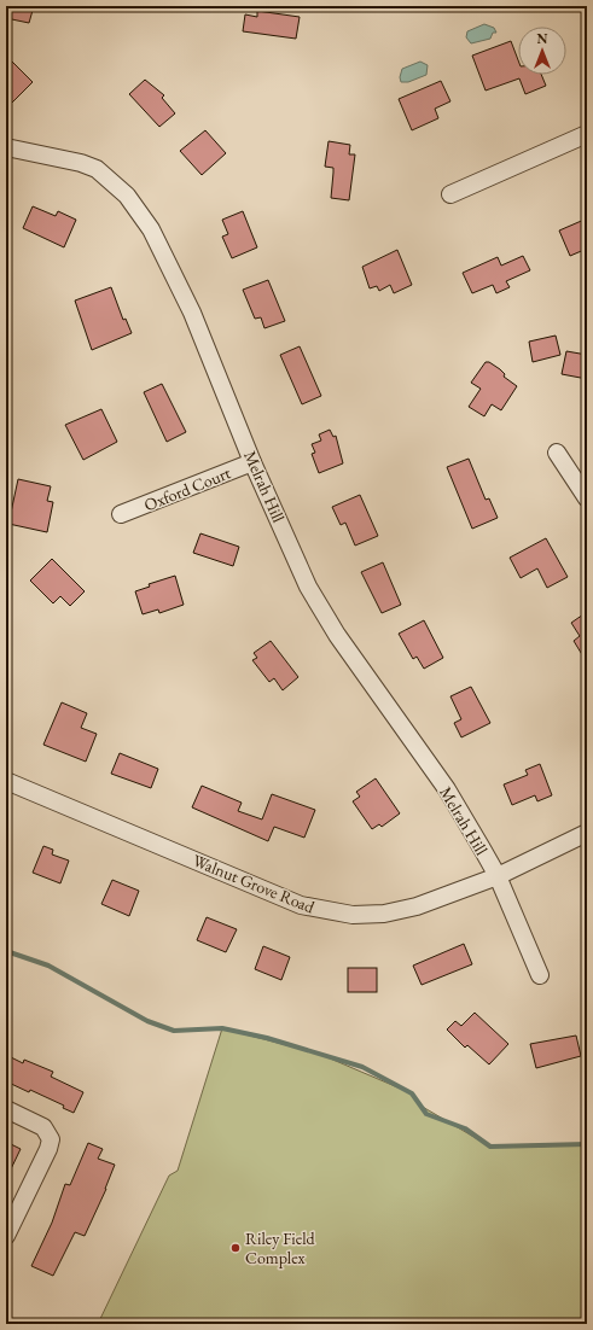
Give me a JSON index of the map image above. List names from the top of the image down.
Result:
{
  "streets": {
    "street": ["Melrah Hill", "Oxford Court", "Walnut Grove Road"]
  },
  "crossings": [
    ["Melrah Hill", "Oxford Court"],
    ["Melrah Hill", "Walnut Grove Road"]
  ],
  "places": ["Riley Field Complex"],
  "north": "top"
}
